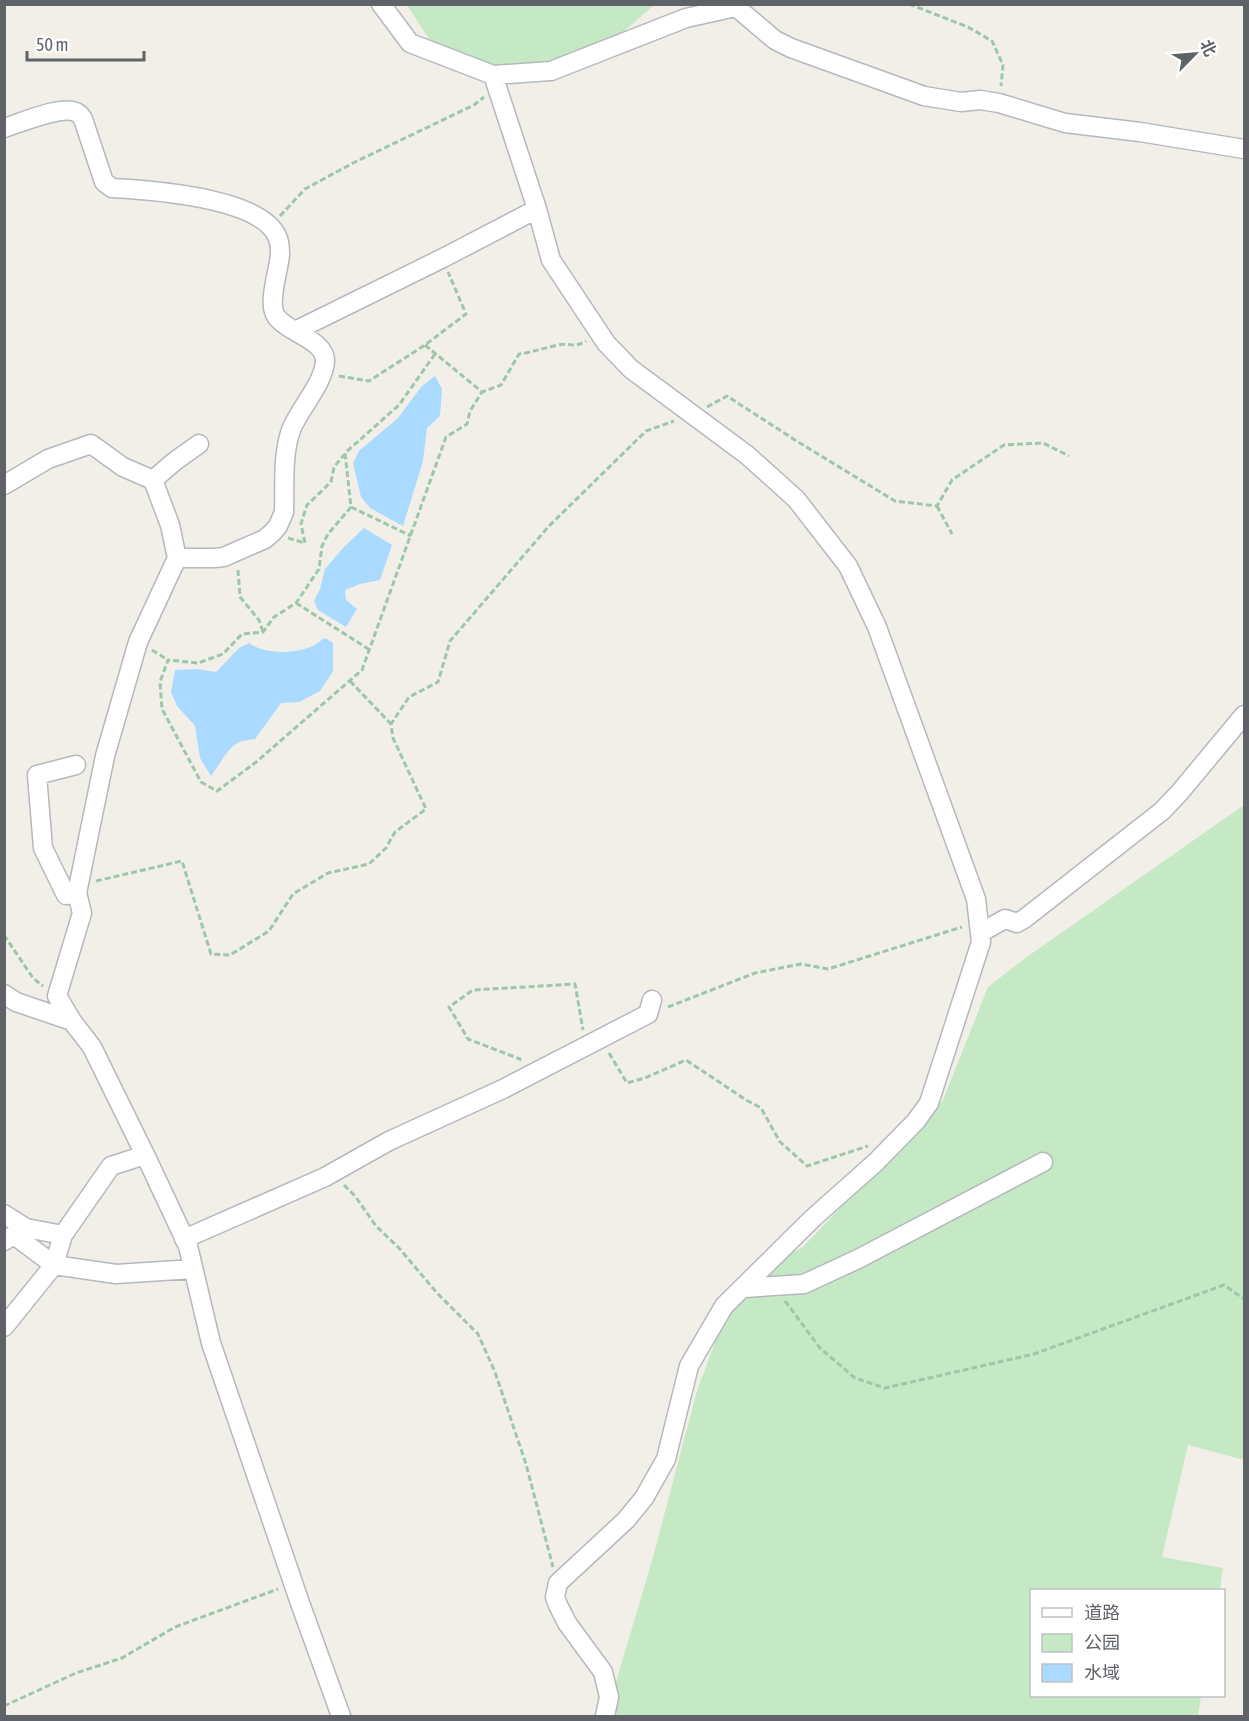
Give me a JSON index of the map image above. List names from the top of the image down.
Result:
{
  "legend": ["道路", "公园", "水域"],
  "scale_bar": "50 m",
  "north": "top right"
}
